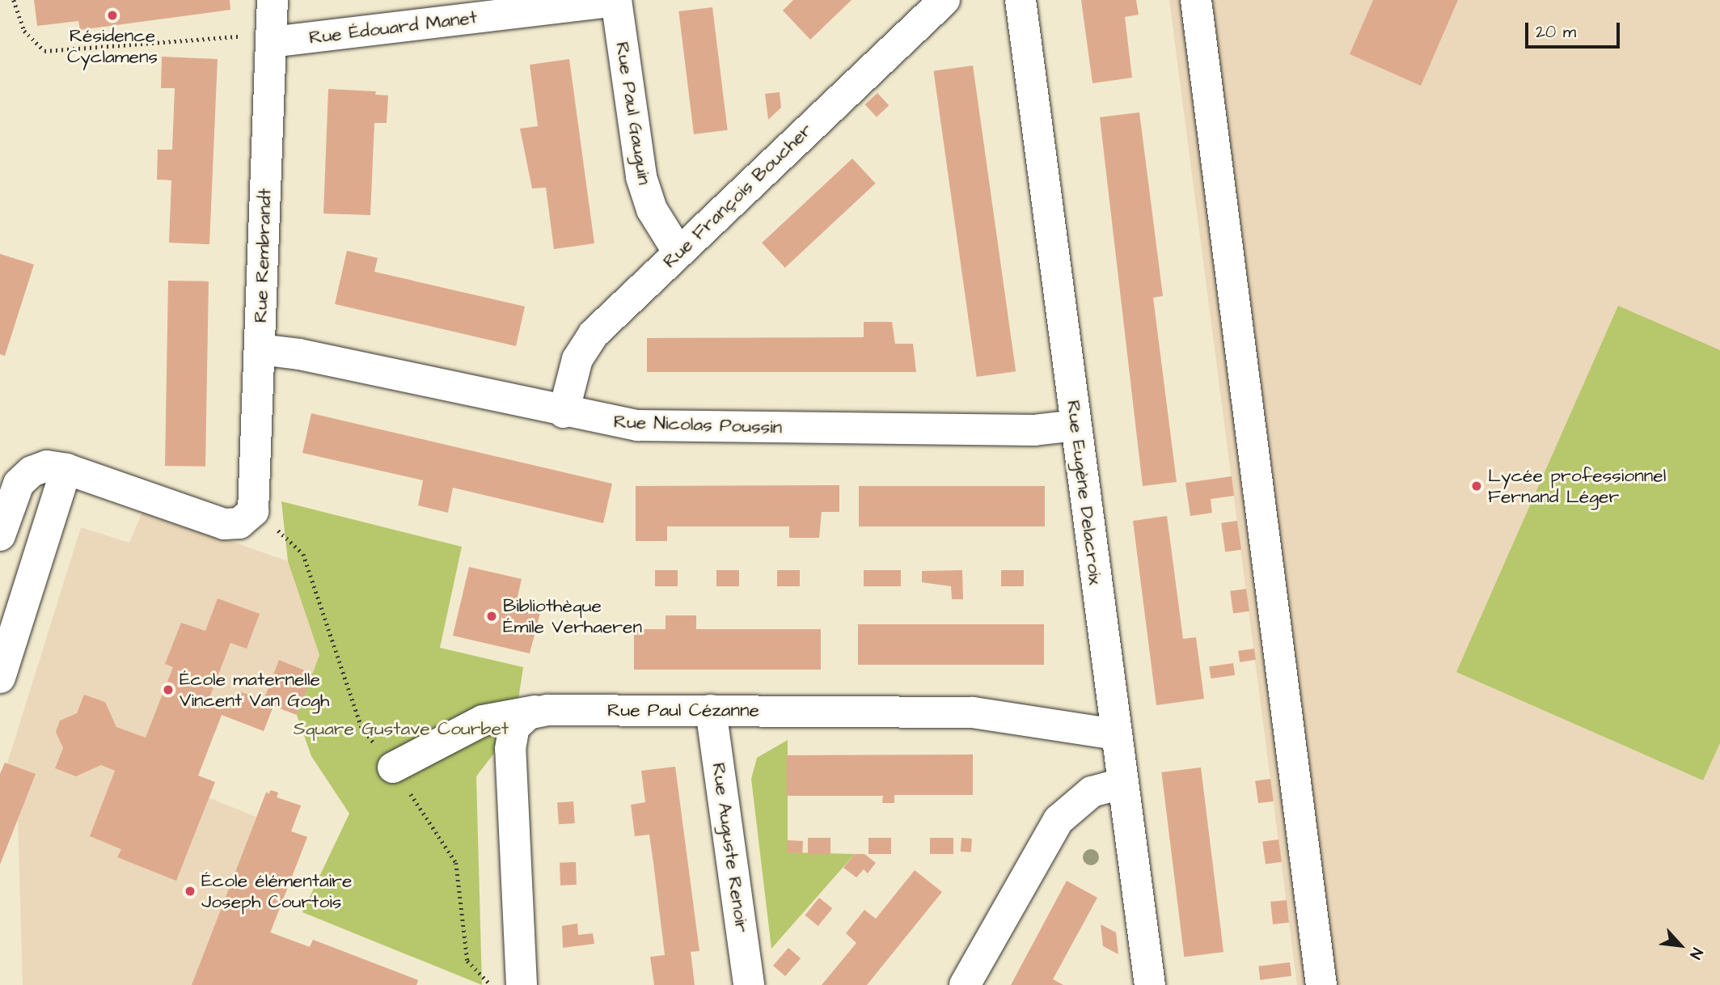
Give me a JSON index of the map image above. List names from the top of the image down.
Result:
{
  "streets": {
    "street": [
      "Rue Édouard Manet",
      "Rue Paul Gauguin",
      "Rue François Boucher",
      "Rue Rembrandt",
      "Rue Nicolas Poussin",
      "Rue Eugène Delacroix",
      "Rue Paul Cézanne",
      "Rue Auguste Renoir"
    ]
  },
  "crossings": [
    ["Rue Édouard Manet", "Rue Paul Gauguin"],
    ["Rue Édouard Manet", "Rue Rembrandt"],
    ["Rue Paul Gauguin", "Rue François Boucher"],
    ["Rue François Boucher", "Rue Nicolas Poussin"],
    ["Rue Rembrandt", "Rue Nicolas Poussin"],
    ["Rue Nicolas Poussin", "Rue Eugène Delacroix"],
    ["Rue Eugène Delacroix", "Rue Paul Cézanne"],
    ["Rue Paul Cézanne", "Rue Auguste Renoir"]
  ],
  "parks": ["Square Gustave Courbet"],
  "places": [
    "Résidence Cyclamens",
    "Lycée professionnel Fernand Léger",
    "Bibliothèque Émile Verhaeren",
    "École maternelle Vincent Van Gogh",
    "École élémentaire Joseph Courtois"
  ],
  "scale_bar": "20 m",
  "north": "bottom right"
}
